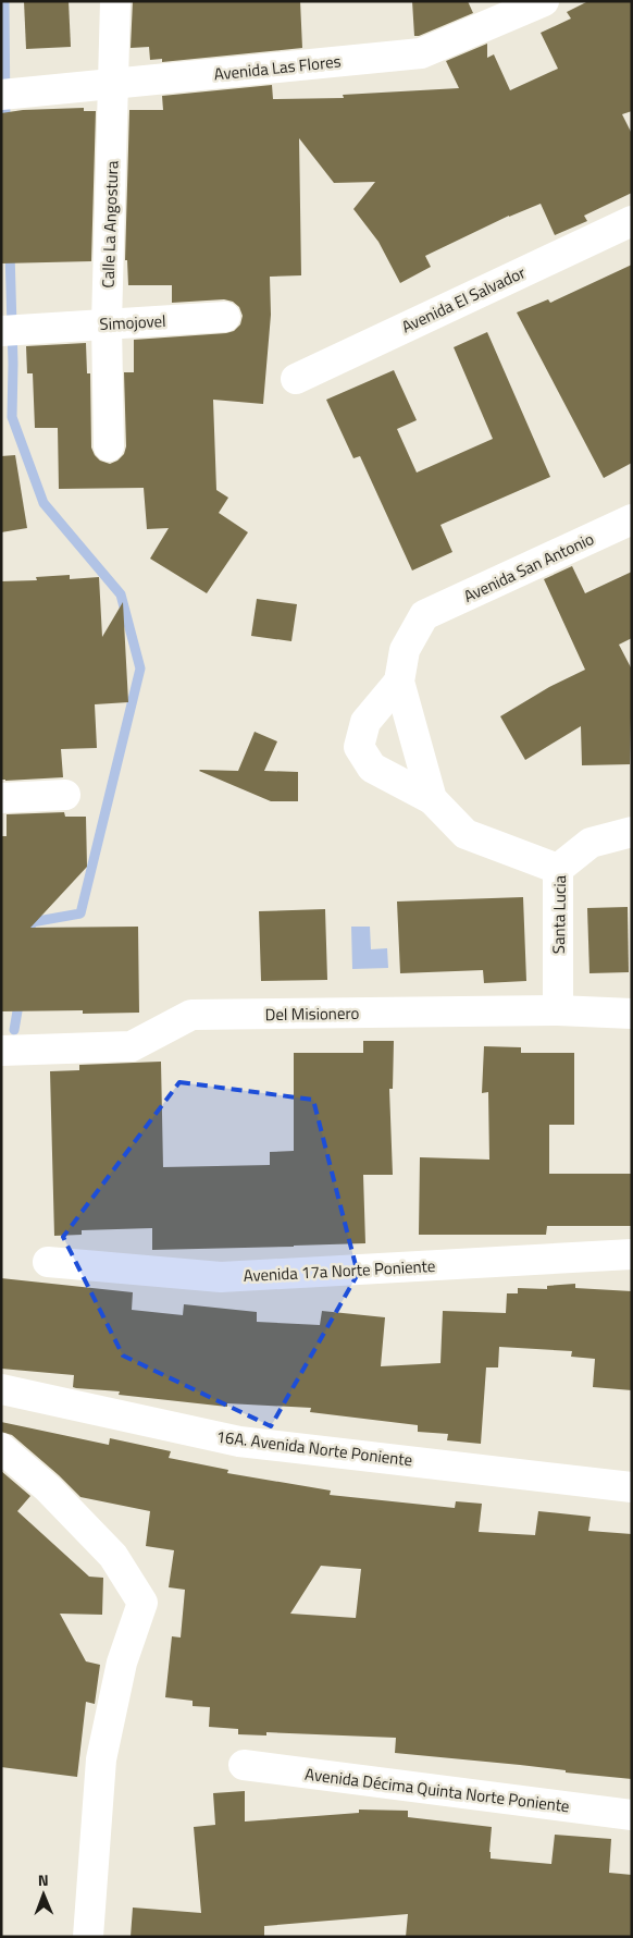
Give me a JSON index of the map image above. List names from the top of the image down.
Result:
{
  "streets": {
    "street": [
      "Avenida Las Flores",
      "Calle La Angostura",
      "Avenida El Salvador",
      "Simojovel",
      "Avenida San Antonio",
      "Santa Lucia",
      "Del Misionero",
      "Avenida 17a Norte Poniente",
      "16A. Avenida Norte Poniente",
      "Avenida Décima Quinta Norte Poniente"
    ]
  },
  "crossings": [
    ["Avenida Las Flores", "Calle La Angostura"],
    ["Calle La Angostura", "Simojovel"],
    ["Santa Lucia", "Del Misionero"]
  ],
  "north": "top"
}
